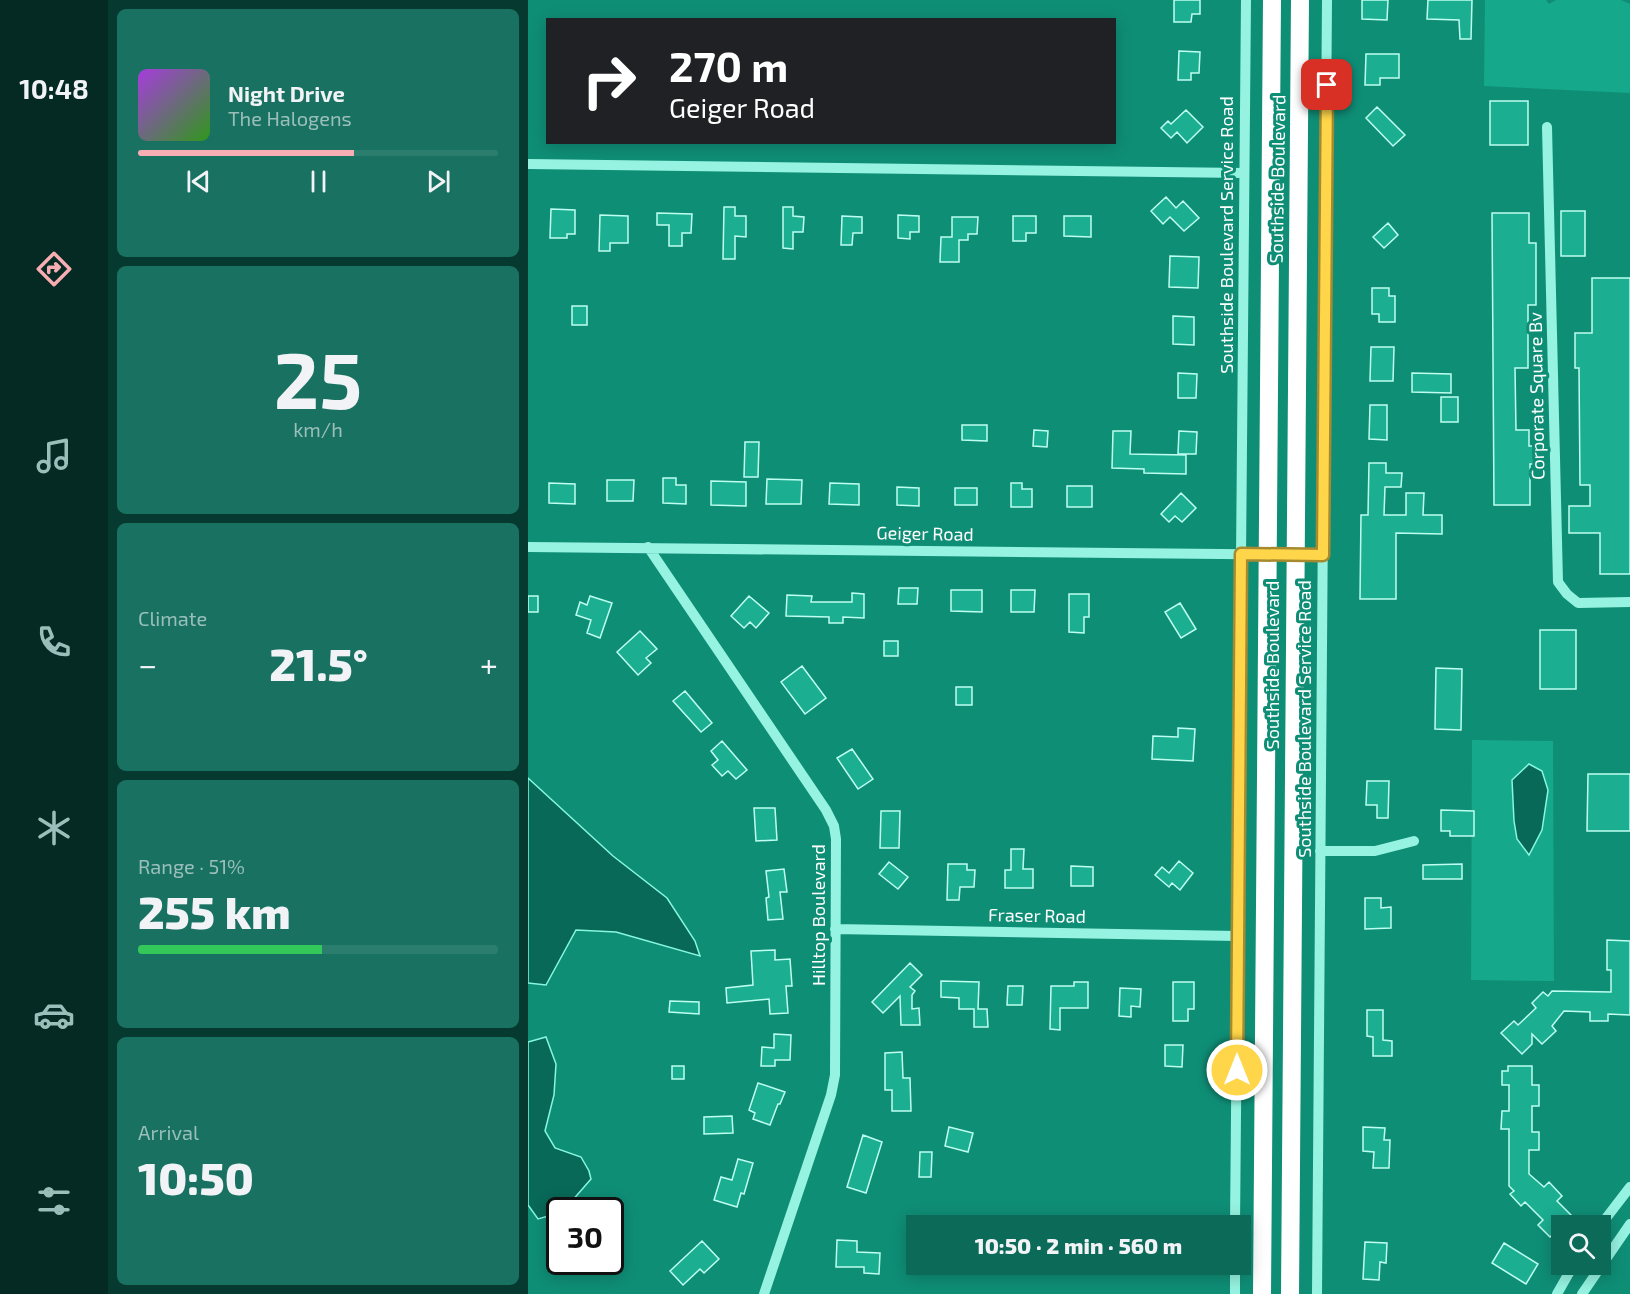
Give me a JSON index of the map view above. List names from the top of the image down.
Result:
{
  "streets": {
    "highway": ["Southside Boulevard"],
    "street": [
      "Southside Boulevard Service Road",
      "Corporate Square Bv",
      "Geiger Road",
      "Hilltop Boulevard",
      "Fraser Road"
    ]
  },
  "crossings": [
    ["Southside Boulevard", "Geiger Road"],
    ["Southside Boulevard Service Road", "Geiger Road"],
    ["Southside Boulevard Service Road", "Fraser Road"],
    ["Geiger Road", "Hilltop Boulevard"],
    ["Hilltop Boulevard", "Fraser Road"]
  ],
  "page": {
    "tabs": "10:48",
    "turn": ["270 m", "Geiger Road"],
    "song": ["Night Drive", "The Halogens"],
    "tile": [
      ["25", "km/h"],
      "Climate",
      ["Range · 51%", "255 km"],
      ["Arrival", "10:50"]
    ],
    "heat": ["−", "21.5°", "+"],
    "limit": "30",
    "trip": "10:50 · 2 min · 560 m"
  }
}
